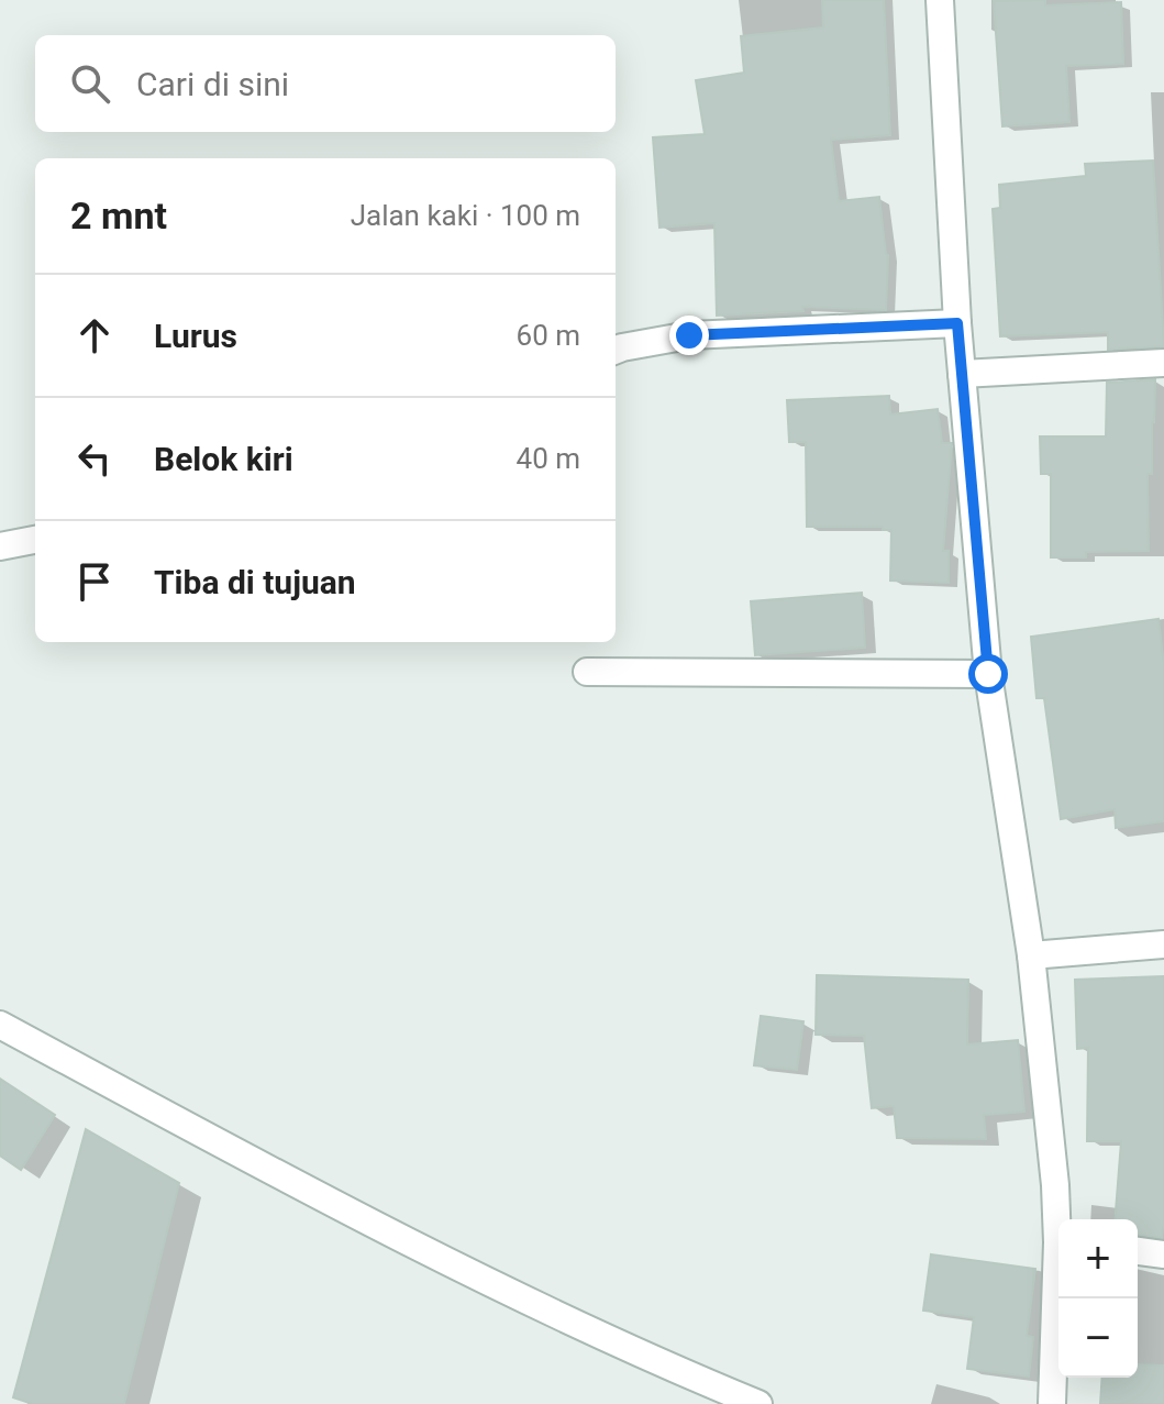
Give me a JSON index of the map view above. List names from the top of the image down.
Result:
{
  "page": {
    "search": "Cari di sini",
    "heading": ["2 mnt", "Jalan kaki · 100 m"],
    "list": [
      ["Lurus", "60 m"],
      ["Belok kiri", "40 m"],
      "Tiba di tujuan"
    ],
    "map_buttons": ["+", "−"]
  }
}
